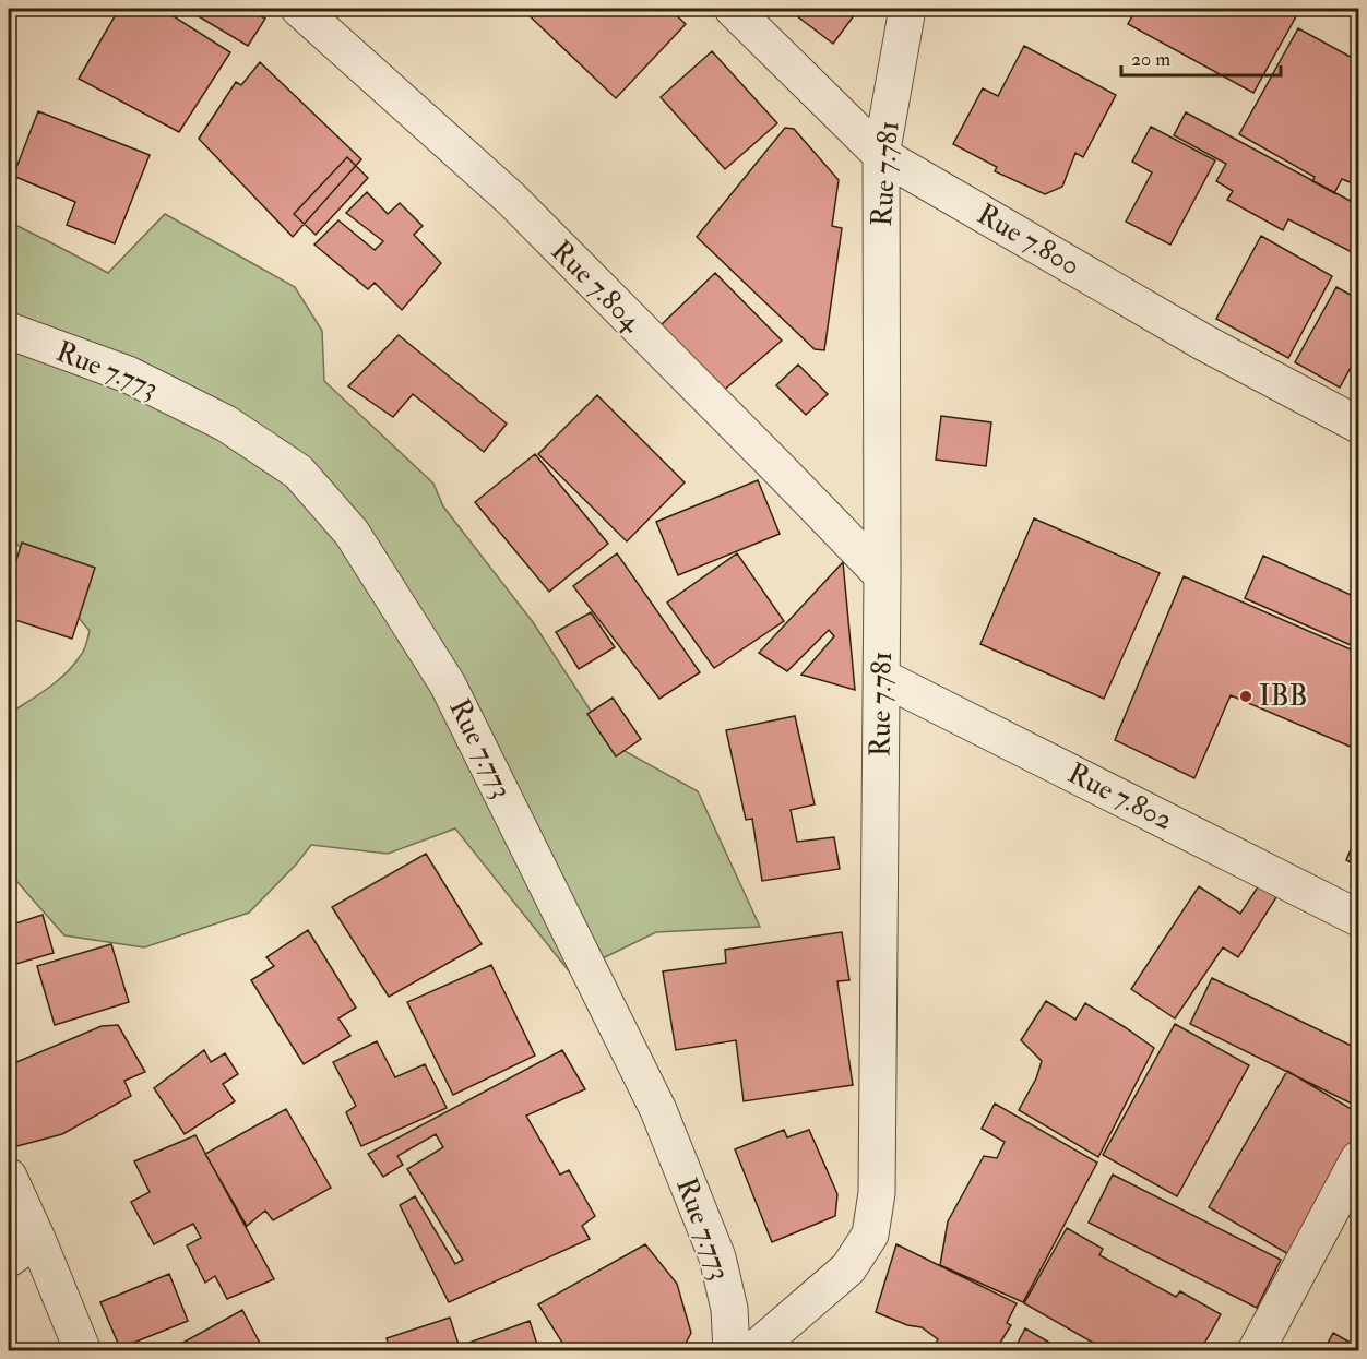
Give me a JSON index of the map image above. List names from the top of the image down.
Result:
{
  "streets": {
    "street": [
      "Rue 7.781",
      "Rue 7.800",
      "Rue 7.804",
      "Rue 7.773",
      "Rue 7.802"
    ]
  },
  "crossings": [
    ["Rue 7.781", "Rue 7.800"],
    ["Rue 7.781", "Rue 7.804"],
    ["Rue 7.781", "Rue 7.802"]
  ],
  "places": ["IBB"],
  "scale_bar": "20 m"
}
